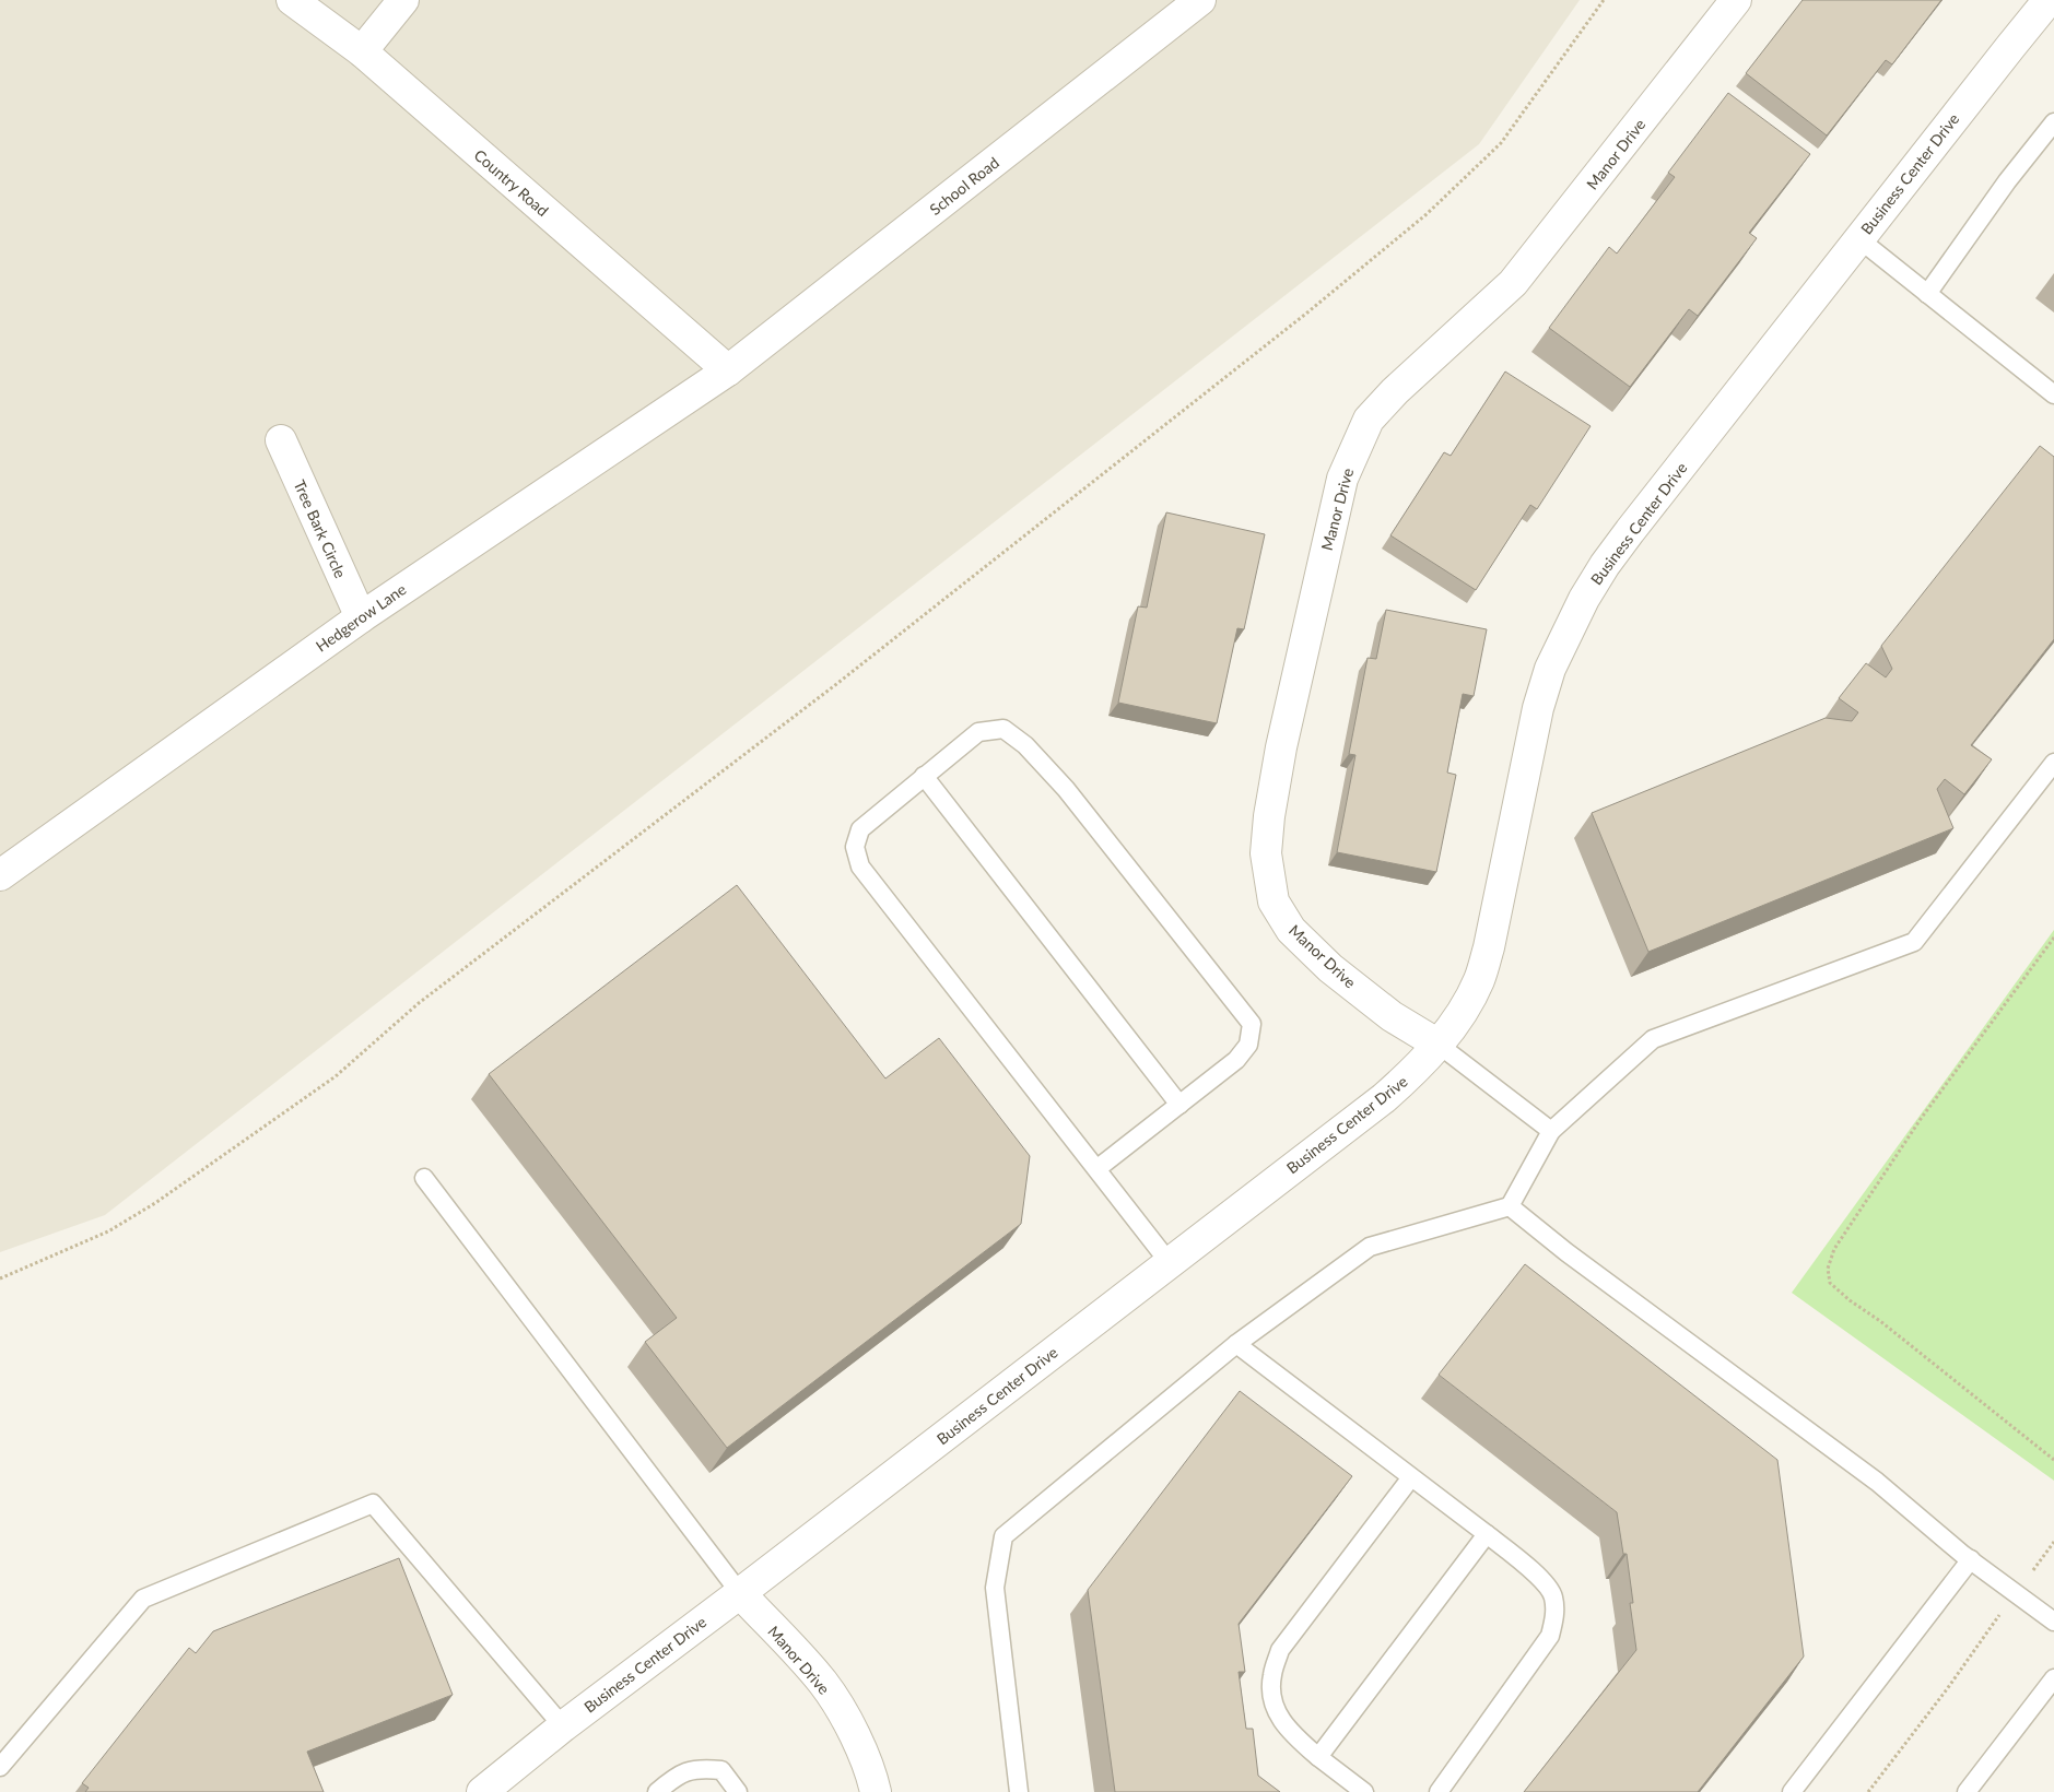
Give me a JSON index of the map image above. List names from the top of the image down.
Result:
{
  "streets": {
    "street": [
      "Manor Drive",
      "Business Center Drive",
      "Country Road",
      "School Road",
      "Tree Bark Circle",
      "Hedgerow Lane"
    ]
  },
  "crossings": [
    ["Manor Drive", "Business Center Drive"],
    ["Country Road", "School Road"],
    ["Country Road", "Hedgerow Lane"],
    ["School Road", "Hedgerow Lane"],
    ["Tree Bark Circle", "Hedgerow Lane"]
  ]
}
